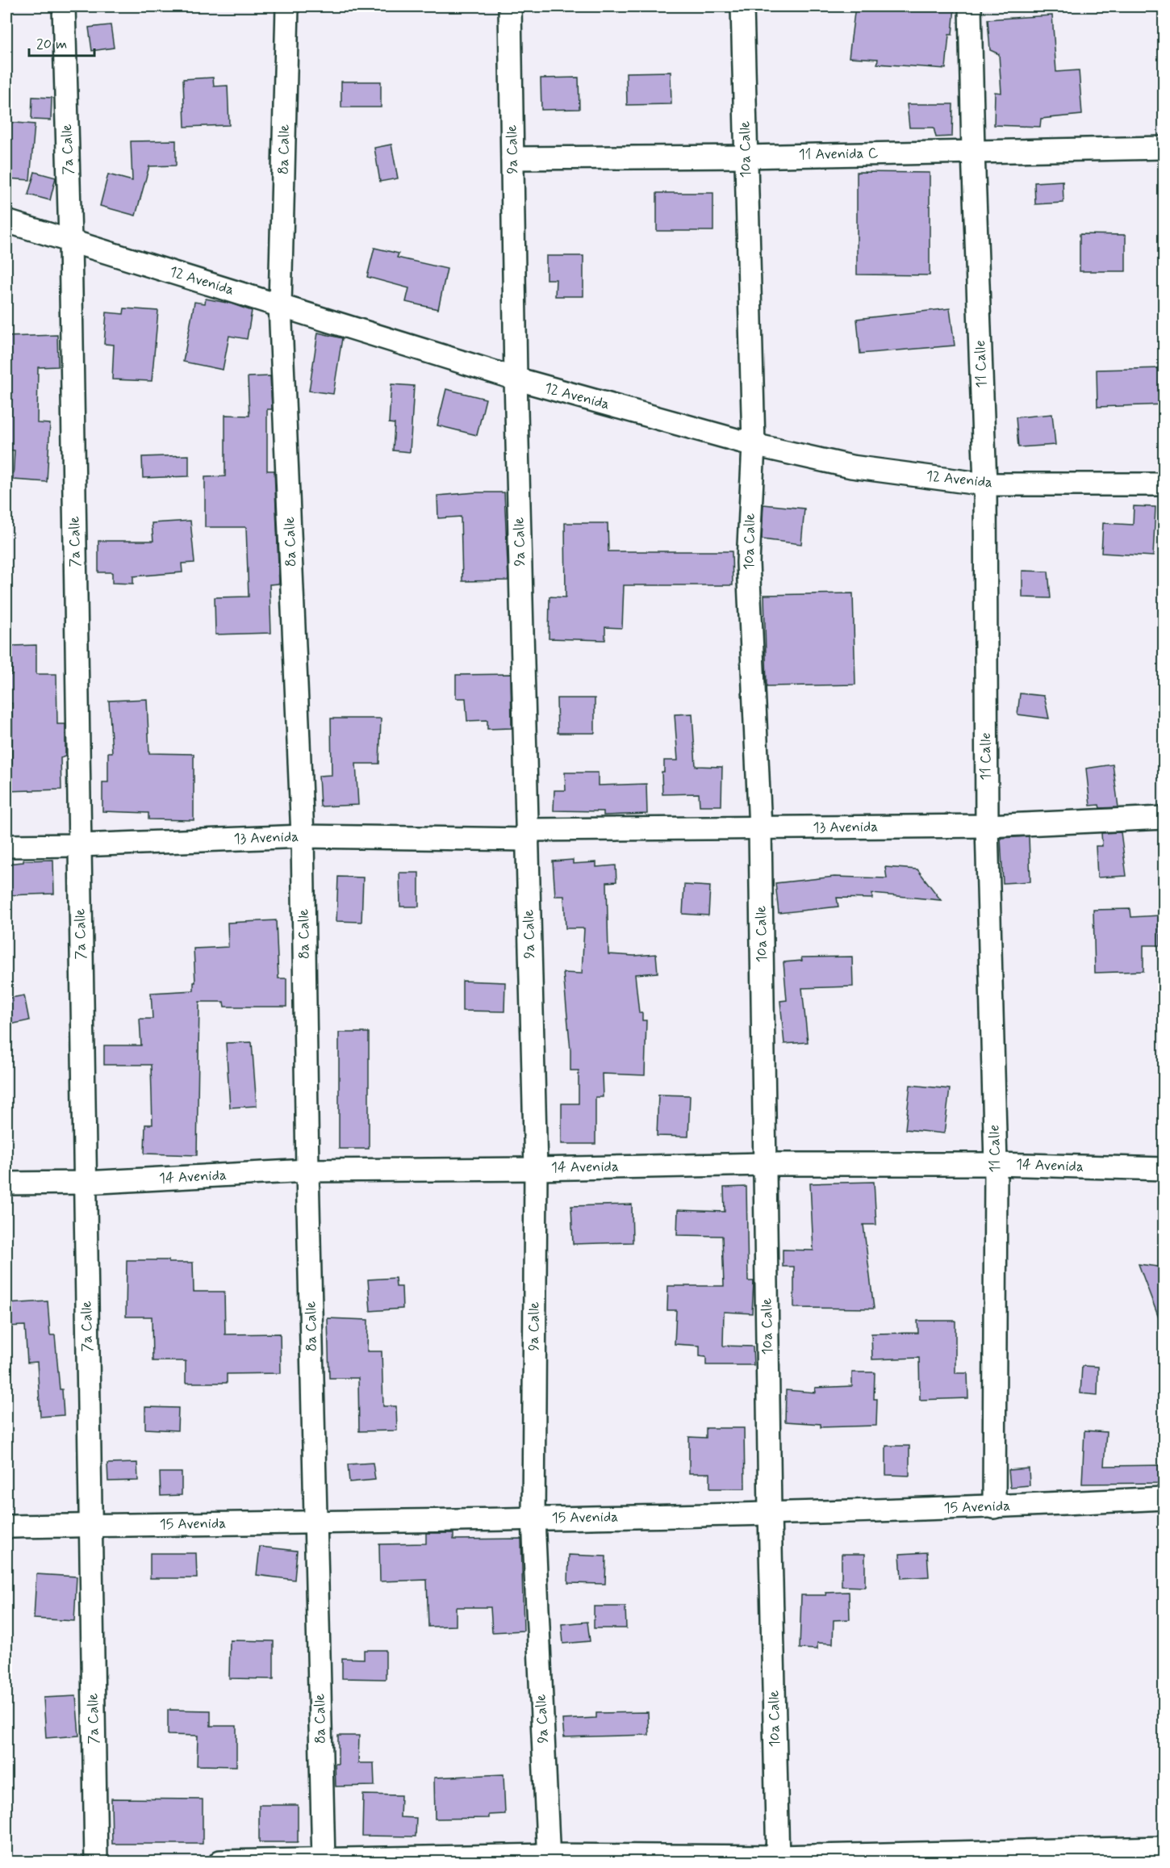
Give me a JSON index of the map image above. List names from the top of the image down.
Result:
{
  "streets": {
    "street": [
      "7a Calle",
      "8a Calle",
      "9a Calle",
      "10a Calle",
      "11 Avenida C",
      "12 Avenida",
      "11 Calle",
      "13 Avenida",
      "14 Avenida",
      "15 Avenida"
    ]
  },
  "crossings": [
    ["7a Calle", "12 Avenida"],
    ["7a Calle", "13 Avenida"],
    ["7a Calle", "14 Avenida"],
    ["7a Calle", "15 Avenida"],
    ["8a Calle", "12 Avenida"],
    ["8a Calle", "13 Avenida"],
    ["8a Calle", "14 Avenida"],
    ["8a Calle", "15 Avenida"],
    ["9a Calle", "11 Avenida C"],
    ["9a Calle", "12 Avenida"],
    ["9a Calle", "13 Avenida"],
    ["9a Calle", "14 Avenida"],
    ["9a Calle", "15 Avenida"],
    ["10a Calle", "11 Avenida C"],
    ["10a Calle", "12 Avenida"],
    ["10a Calle", "13 Avenida"],
    ["10a Calle", "14 Avenida"],
    ["10a Calle", "15 Avenida"],
    ["11 Avenida C", "11 Calle"],
    ["12 Avenida", "11 Calle"],
    ["11 Calle", "13 Avenida"],
    ["11 Calle", "14 Avenida"],
    ["11 Calle", "15 Avenida"]
  ],
  "scale_bar": "20 m"
}
